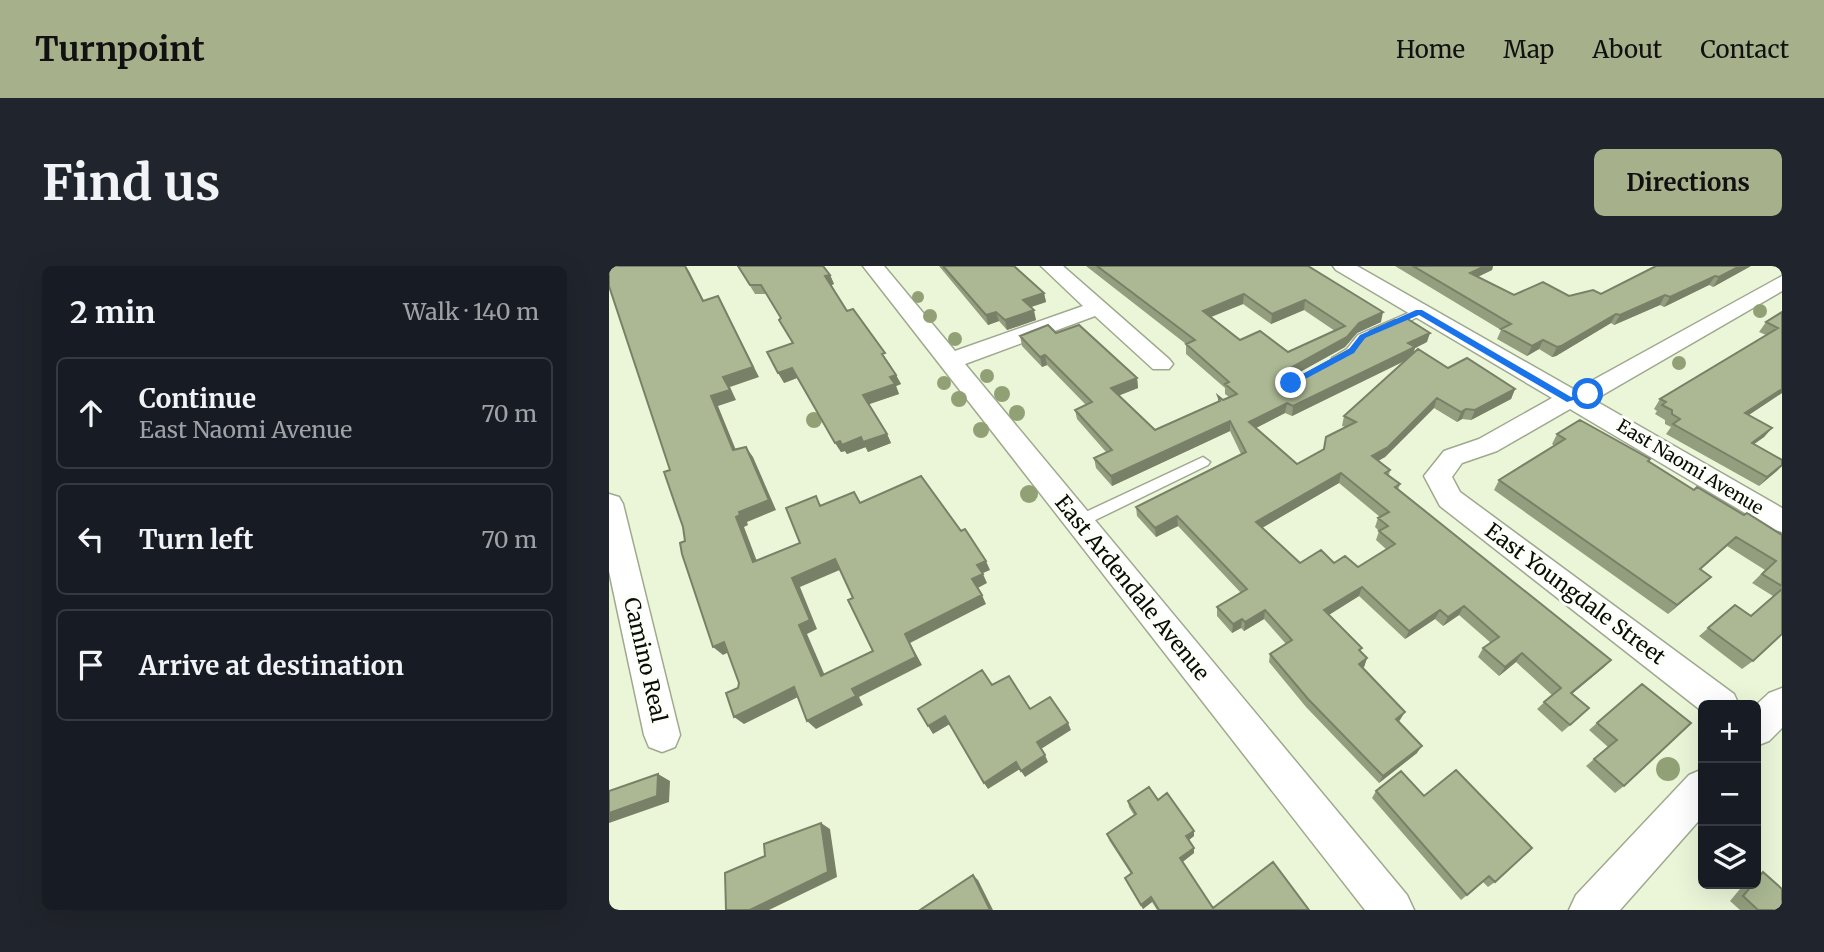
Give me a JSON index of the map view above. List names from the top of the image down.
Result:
{
  "streets": {
    "street": [
      "East Naomi Avenue",
      "East Ardendale Avenue",
      "East Youngdale Street",
      "Camino Real"
    ]
  },
  "crossings": [
    ["East Naomi Avenue", "East Youngdale Street"]
  ],
  "page": {
    "header": "Turnpoint",
    "nav": [
      "Home",
      "Map",
      "About",
      "Contact"
    ],
    "buttons": "Directions",
    "title": "Find us",
    "heading": ["2 min", "Walk · 140 m"],
    "list": [
      ["Continue", "East Naomi Avenue", "70 m"],
      ["Turn left", "70 m"],
      "Arrive at destination"
    ],
    "map_buttons": ["+", "−"]
  }
}
